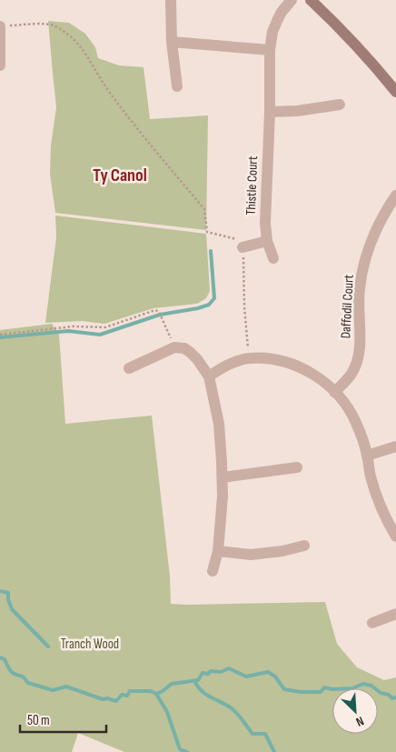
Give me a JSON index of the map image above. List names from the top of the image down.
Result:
{
  "streets": {
    "street": ["Thistle Court", "Daffodil Court"]
  },
  "districts": ["Ty Canol"],
  "parks": ["Tranch Wood"],
  "scale_bar": "50 m",
  "north": "bottom right"
}
